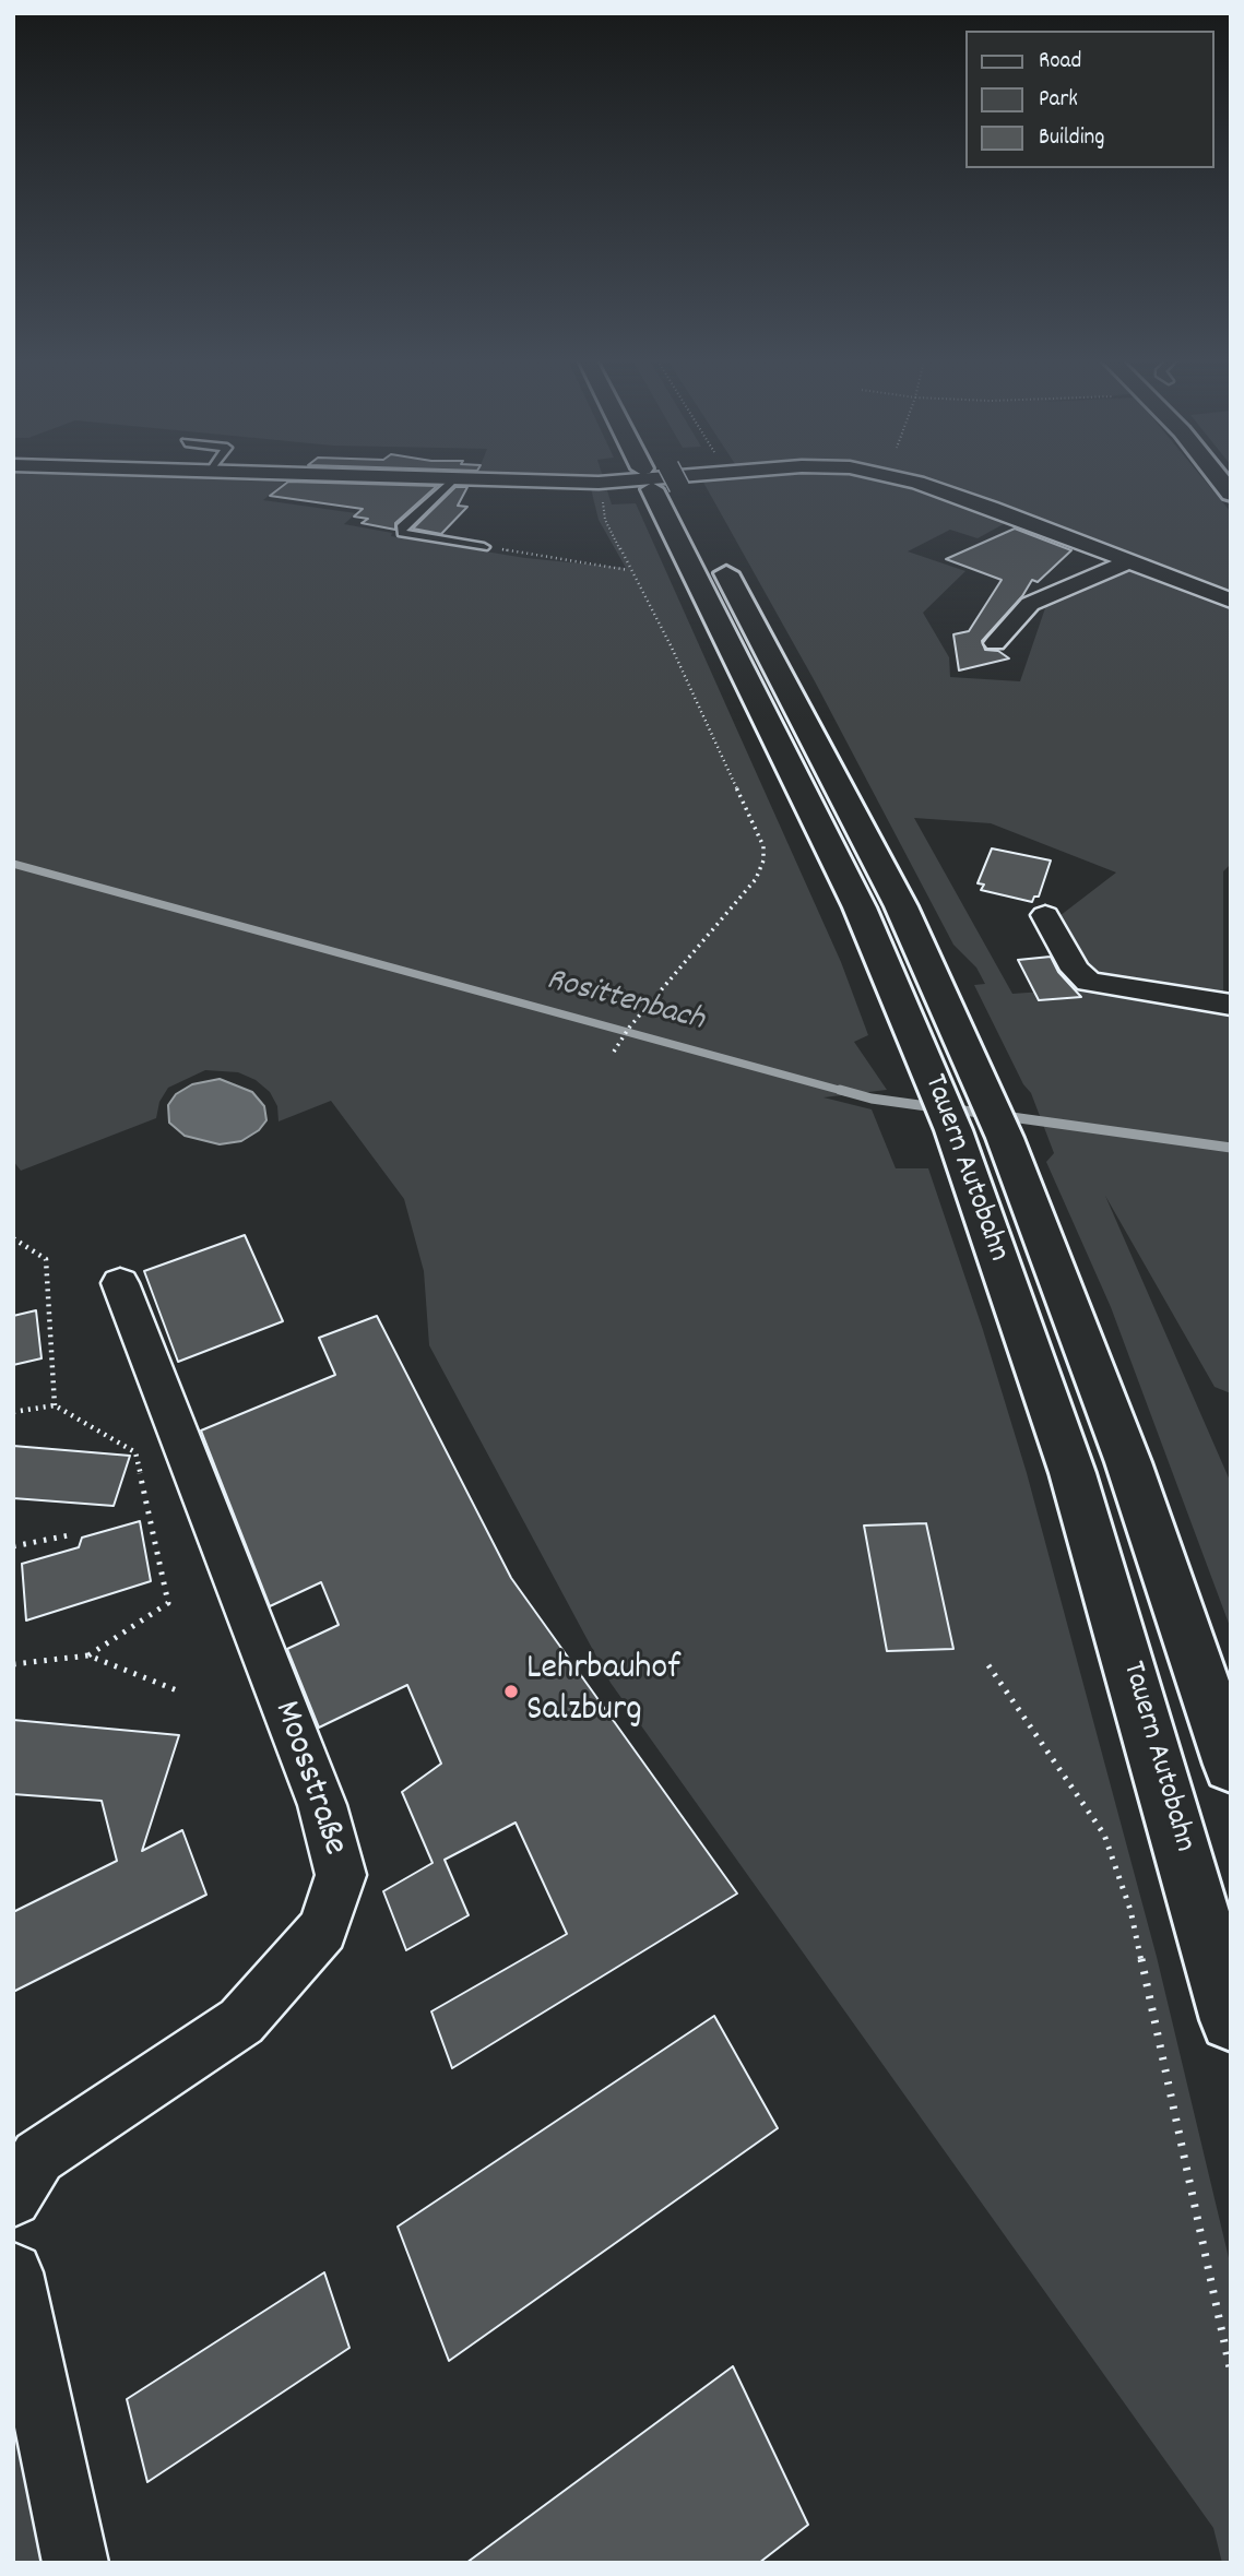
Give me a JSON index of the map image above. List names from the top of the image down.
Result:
{
  "streets": {
    "main road": ["Tauern Autobahn"],
    "street": ["Moosstraße"]
  },
  "water": ["Rosittenbach"],
  "places": ["Lehrbauhof Salzburg"],
  "legend": ["Road", "Park", "Building"]
}
